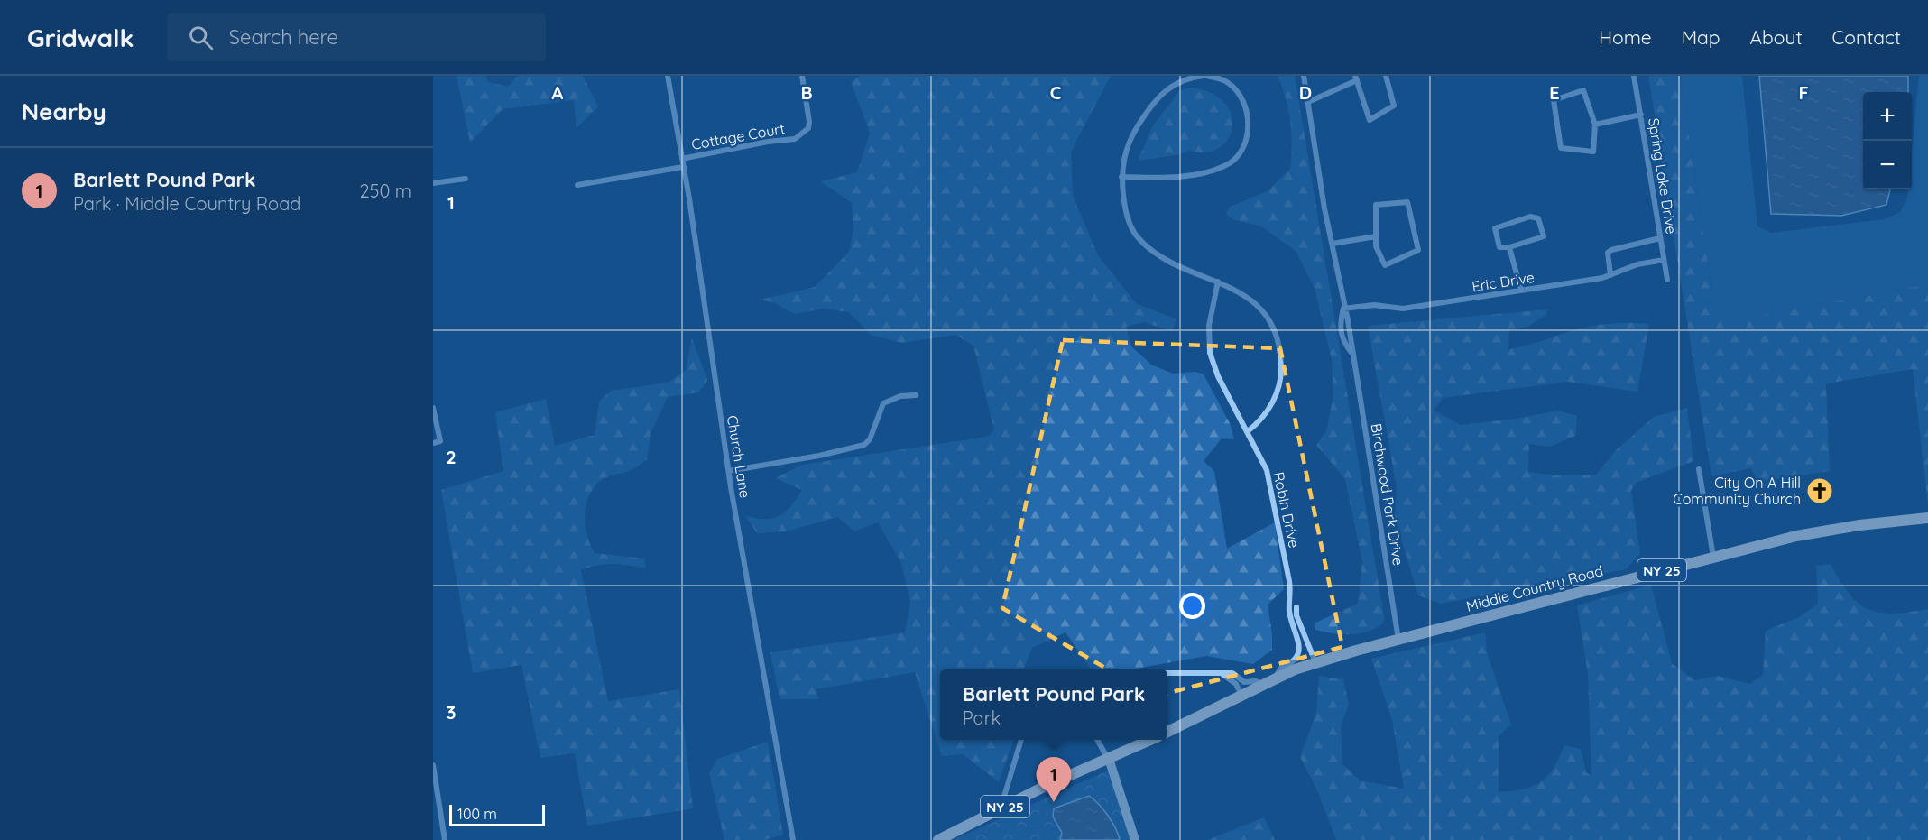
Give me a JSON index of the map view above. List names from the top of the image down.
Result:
{
  "streets": {
    "main road": ["NY 25", "Middle Country Road"],
    "street": [
      "Cottage Court",
      "Spring Lake Drive",
      "Eric Drive",
      "Church Lane",
      "Birchwood Park Drive",
      "Robin Drive"
    ]
  },
  "crossings": [
    ["Cottage Court", "Church Lane"],
    ["Spring Lake Drive", "Eric Drive"],
    ["Eric Drive", "Birchwood Park Drive"],
    ["Birchwood Park Drive", "Middle Country Road"],
    ["Robin Drive", "Middle Country Road"]
  ],
  "places": {
    "church": ["City On A Hill Community Church"]
  },
  "scale_bar": "100 m",
  "page": {
    "header": "Gridwalk",
    "search": "Search here",
    "nav": [
      "Home",
      "Map",
      "About",
      "Contact"
    ],
    "heading": "Nearby",
    "map_buttons": ["+", "−"],
    "list": [
      {
        "mark": "1",
        "name": "Barlett Pound Park",
        "note": "Park · Middle Country Road",
        "value": "250 m"
      }
    ],
    "popup": ["Barlett Pound Park", "Park"],
    "pins": "1",
    "scale": "100 m"
  },
  "grid": {
    "columns": [
      "A",
      "B",
      "C",
      "D",
      "E",
      "F"
    ],
    "rows": ["1", "2", "3"]
  }
}
